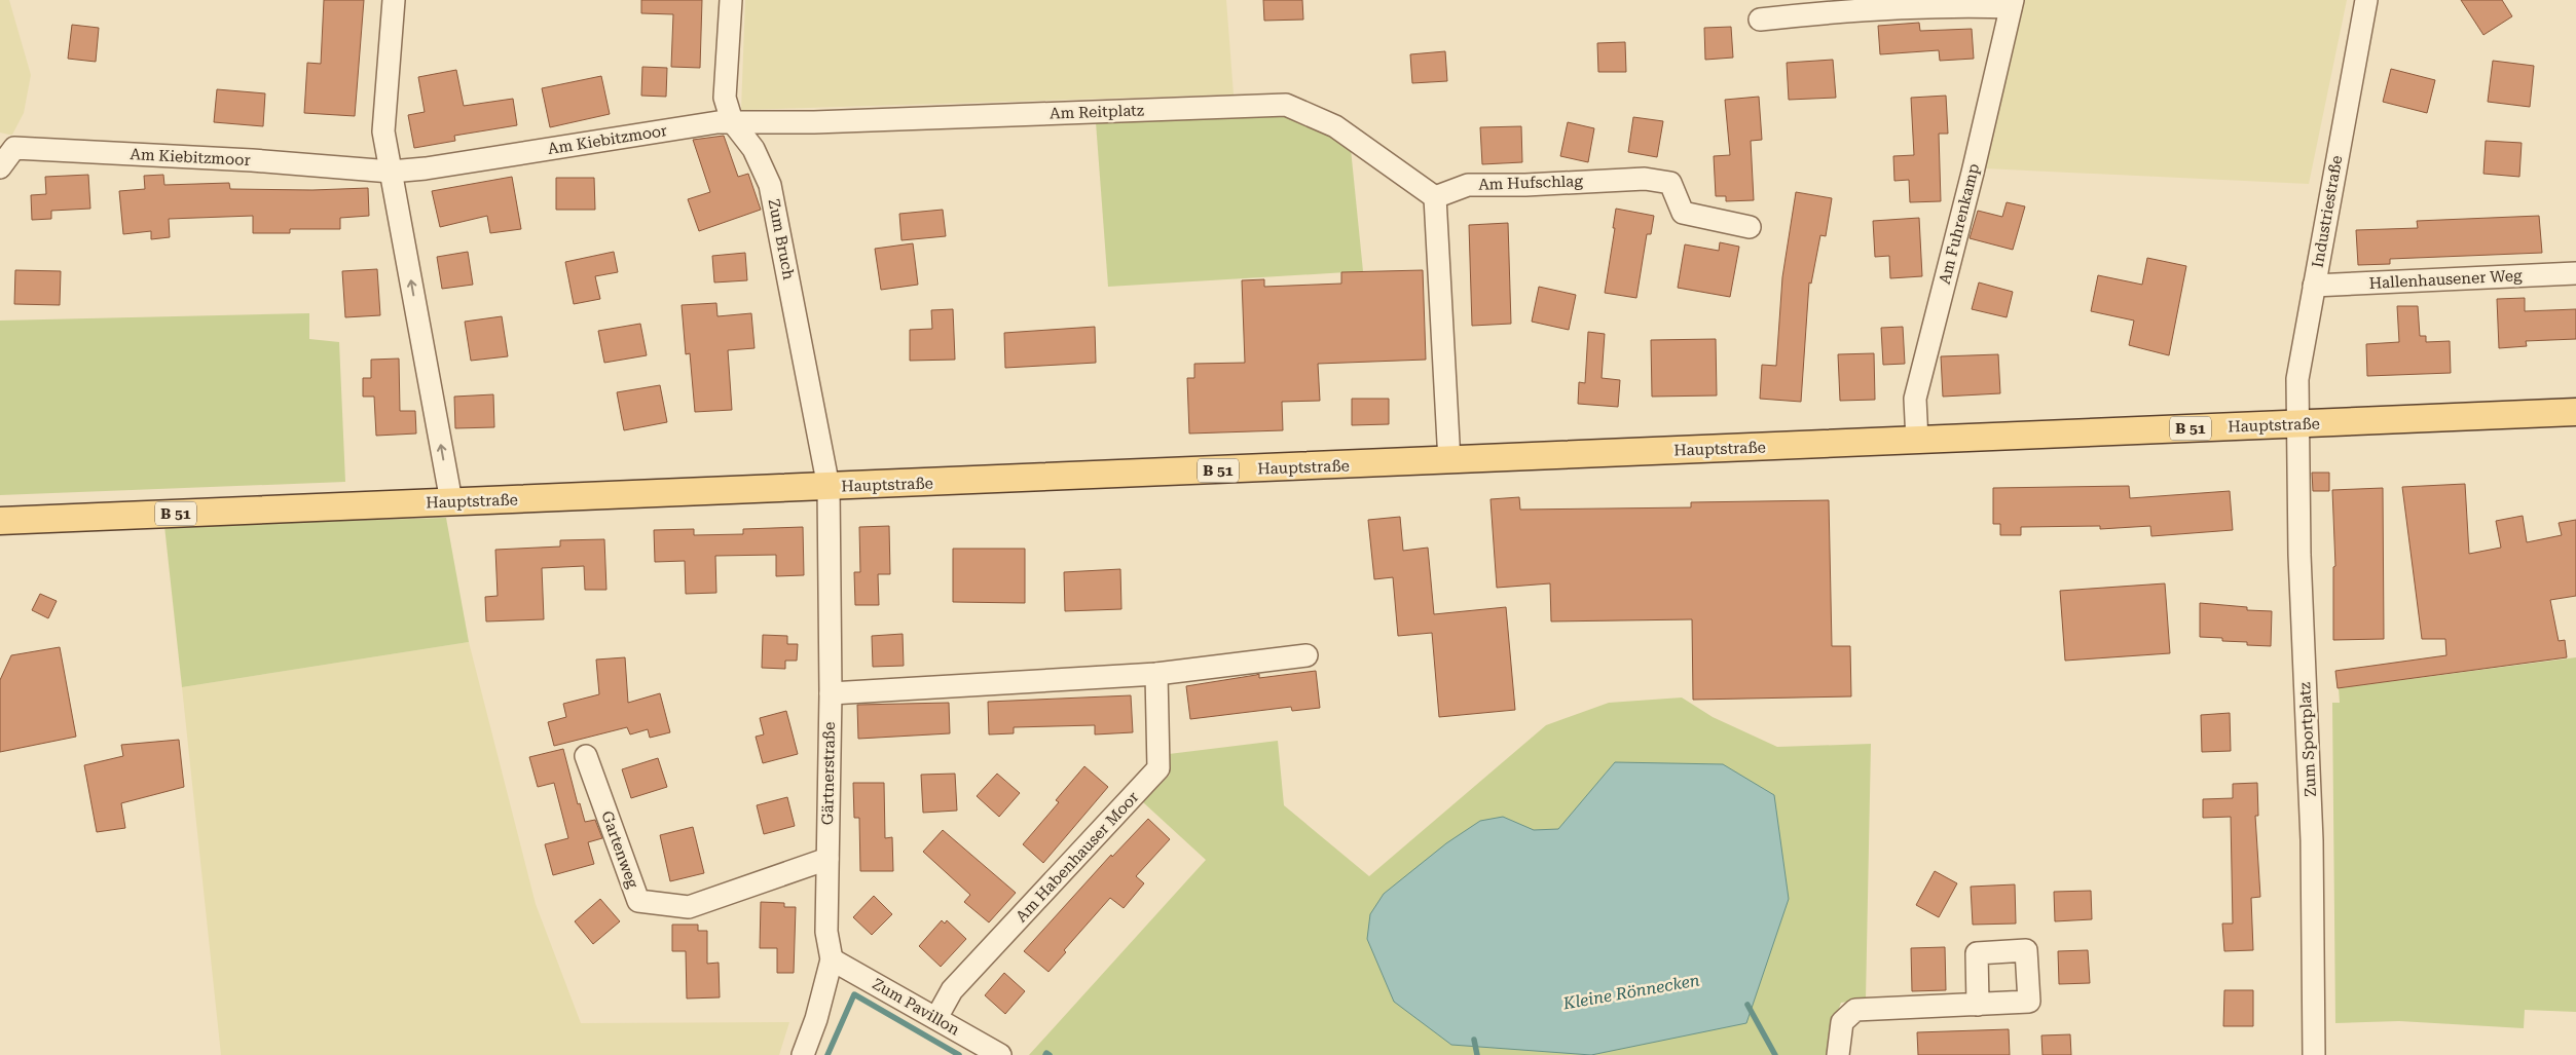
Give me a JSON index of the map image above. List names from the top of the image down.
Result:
{
  "streets": {
    "main road": ["Hauptstraße", "B 51"],
    "street": [
      "Am Reitplatz",
      "Am Kiebitzmoor",
      "Am Hufschlag",
      "Industriestraße",
      "Am Fuhrenkamp",
      "Zum Bruch",
      "Hallenhausener Weg",
      "Zum Sportplatz",
      "Gärtnerstraße",
      "Gartenweg",
      "Am Habenhauser Moor",
      "Zum Pavillon"
    ]
  },
  "crossings": [
    ["Am Reitplatz", "Am Kiebitzmoor"],
    ["Am Reitplatz", "Am Hufschlag"],
    ["Am Reitplatz", "Zum Bruch"],
    ["Am Kiebitzmoor", "Zum Bruch"],
    ["Industriestraße", "Hallenhausener Weg"],
    ["Industriestraße", "Hauptstraße"],
    ["Industriestraße", "Zum Sportplatz"],
    ["Am Fuhrenkamp", "Hauptstraße"],
    ["Zum Bruch", "Hauptstraße"],
    ["Zum Bruch", "Gärtnerstraße"],
    ["Hauptstraße", "Zum Sportplatz"],
    ["Hauptstraße", "Gärtnerstraße"],
    ["Gärtnerstraße", "Gartenweg"],
    ["Gärtnerstraße", "Zum Pavillon"],
    ["Am Habenhauser Moor", "Zum Pavillon"]
  ],
  "water": ["Kleine Rönnecken"]
}
